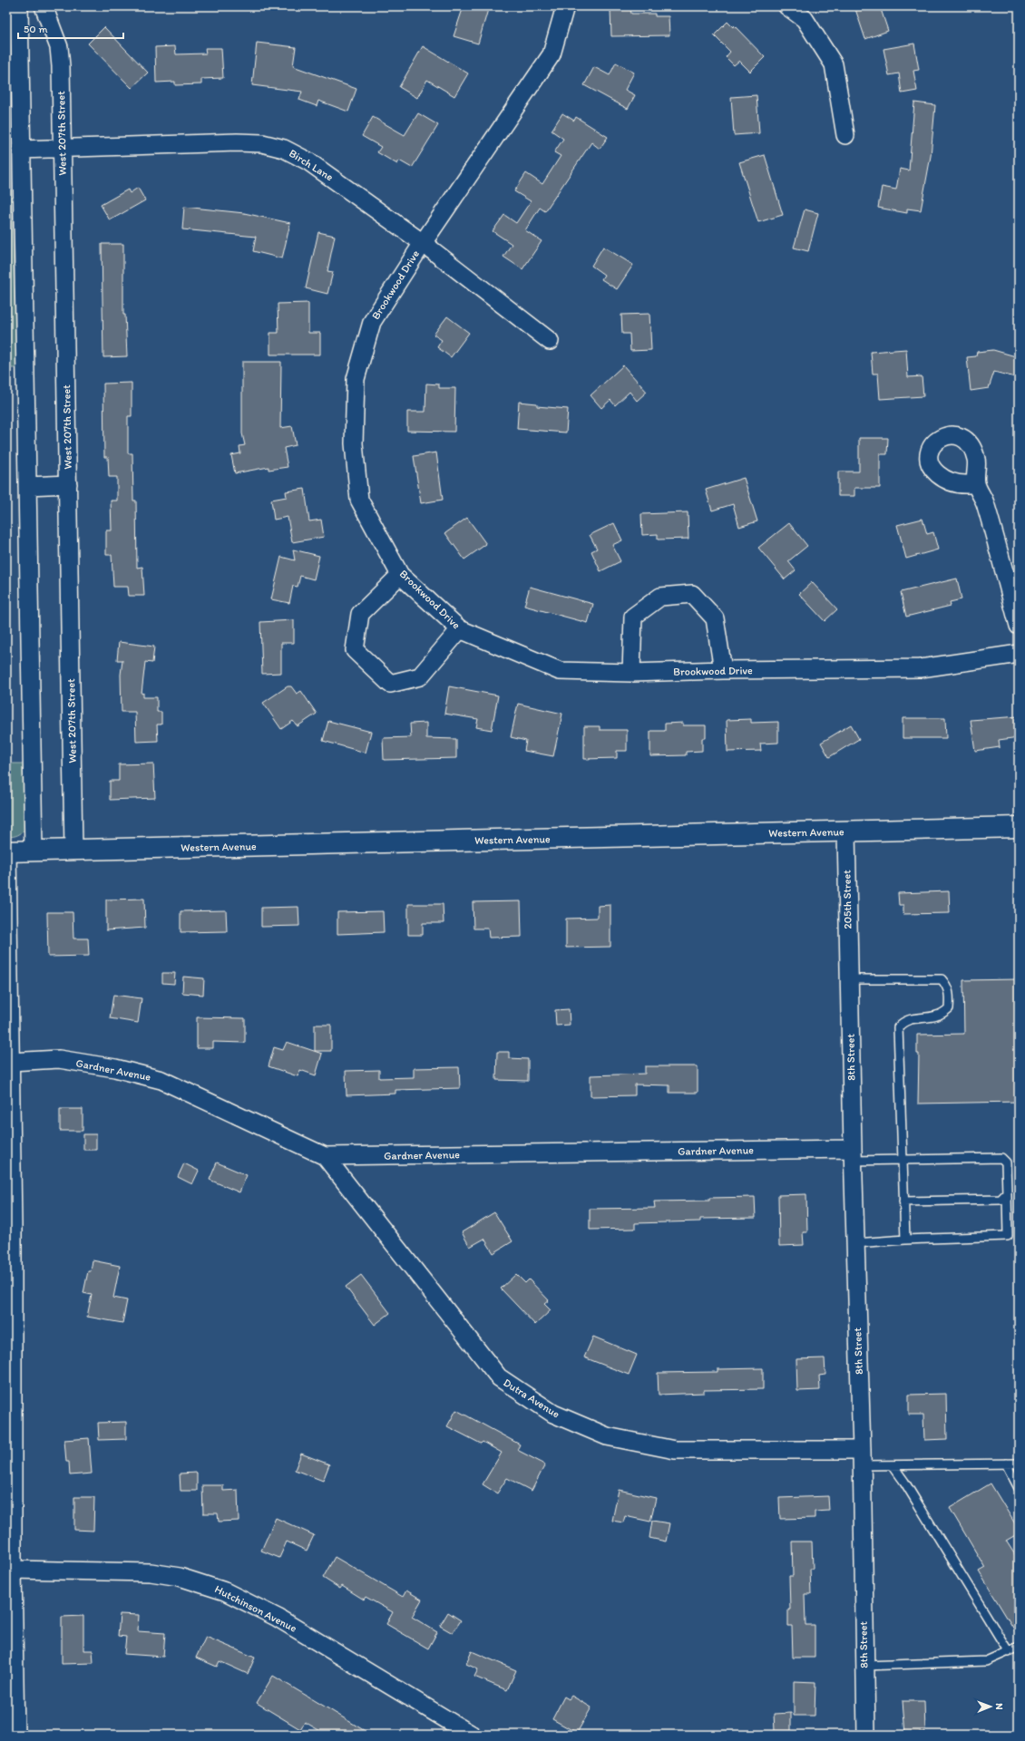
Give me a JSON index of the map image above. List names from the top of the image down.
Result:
{
  "streets": {
    "main road": ["Western Avenue"],
    "street": [
      "West 207th Street",
      "Birch Lane",
      "Brookwood Drive",
      "205th Street",
      "8th Street",
      "Gardner Avenue",
      "Dutra Avenue",
      "Hutchinson Avenue"
    ]
  },
  "crossings": [
    ["West 207th Street", "Birch Lane"],
    ["West 207th Street", "Western Avenue"],
    ["Birch Lane", "Brookwood Drive"],
    ["Western Avenue", "205th Street"],
    ["205th Street", "8th Street"],
    ["8th Street", "Gardner Avenue"],
    ["8th Street", "Dutra Avenue"],
    ["Gardner Avenue", "Dutra Avenue"]
  ],
  "scale_bar": "50 m",
  "north": "right"
}
